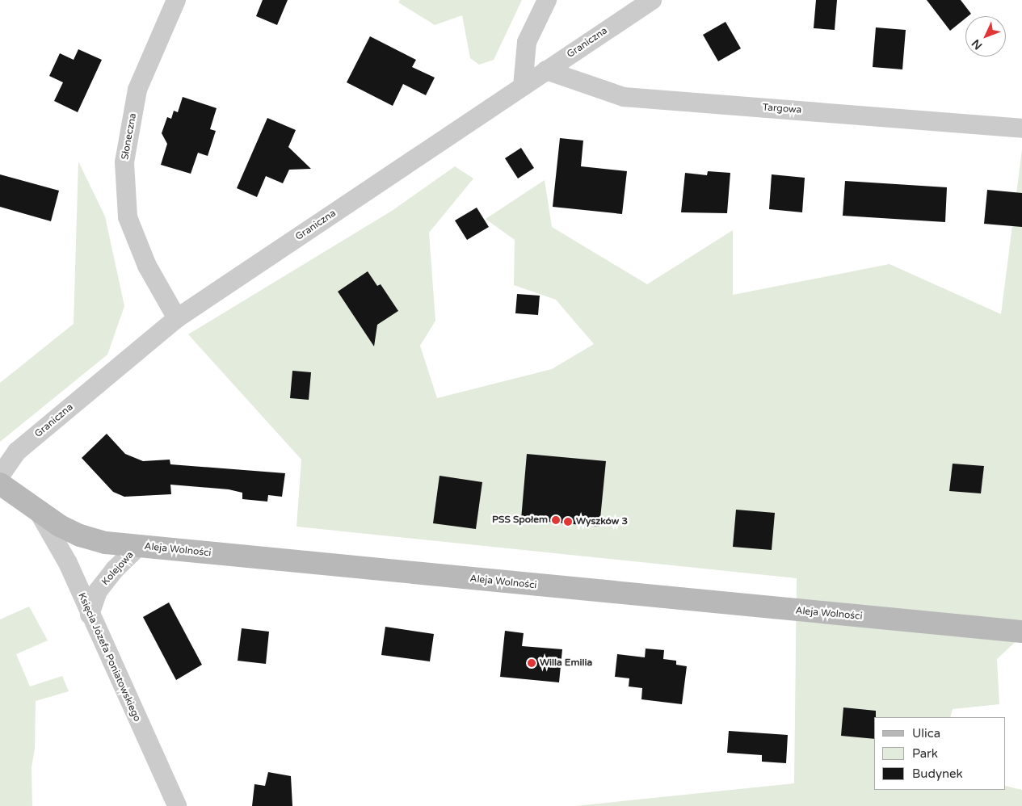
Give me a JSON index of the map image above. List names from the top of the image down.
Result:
{
  "streets": {
    "street": [
      "Graniczna",
      "Targowa",
      "Słoneczna",
      "Aleja Wolności",
      "Kolejowa",
      "Księcia Józefa Poniatowskiego"
    ]
  },
  "crossings": [
    ["Graniczna", "Targowa"],
    ["Graniczna", "Słoneczna"],
    ["Aleja Wolności", "Kolejowa"],
    ["Aleja Wolności", "Księcia Józefa Poniatowskiego"],
    ["Kolejowa", "Księcia Józefa Poniatowskiego"]
  ],
  "places": ["PSS Społem", "Wyszków 3", "Willa Emilia"],
  "legend": ["Ulica", "Park", "Budynek"],
  "north": "bottom left"
}
